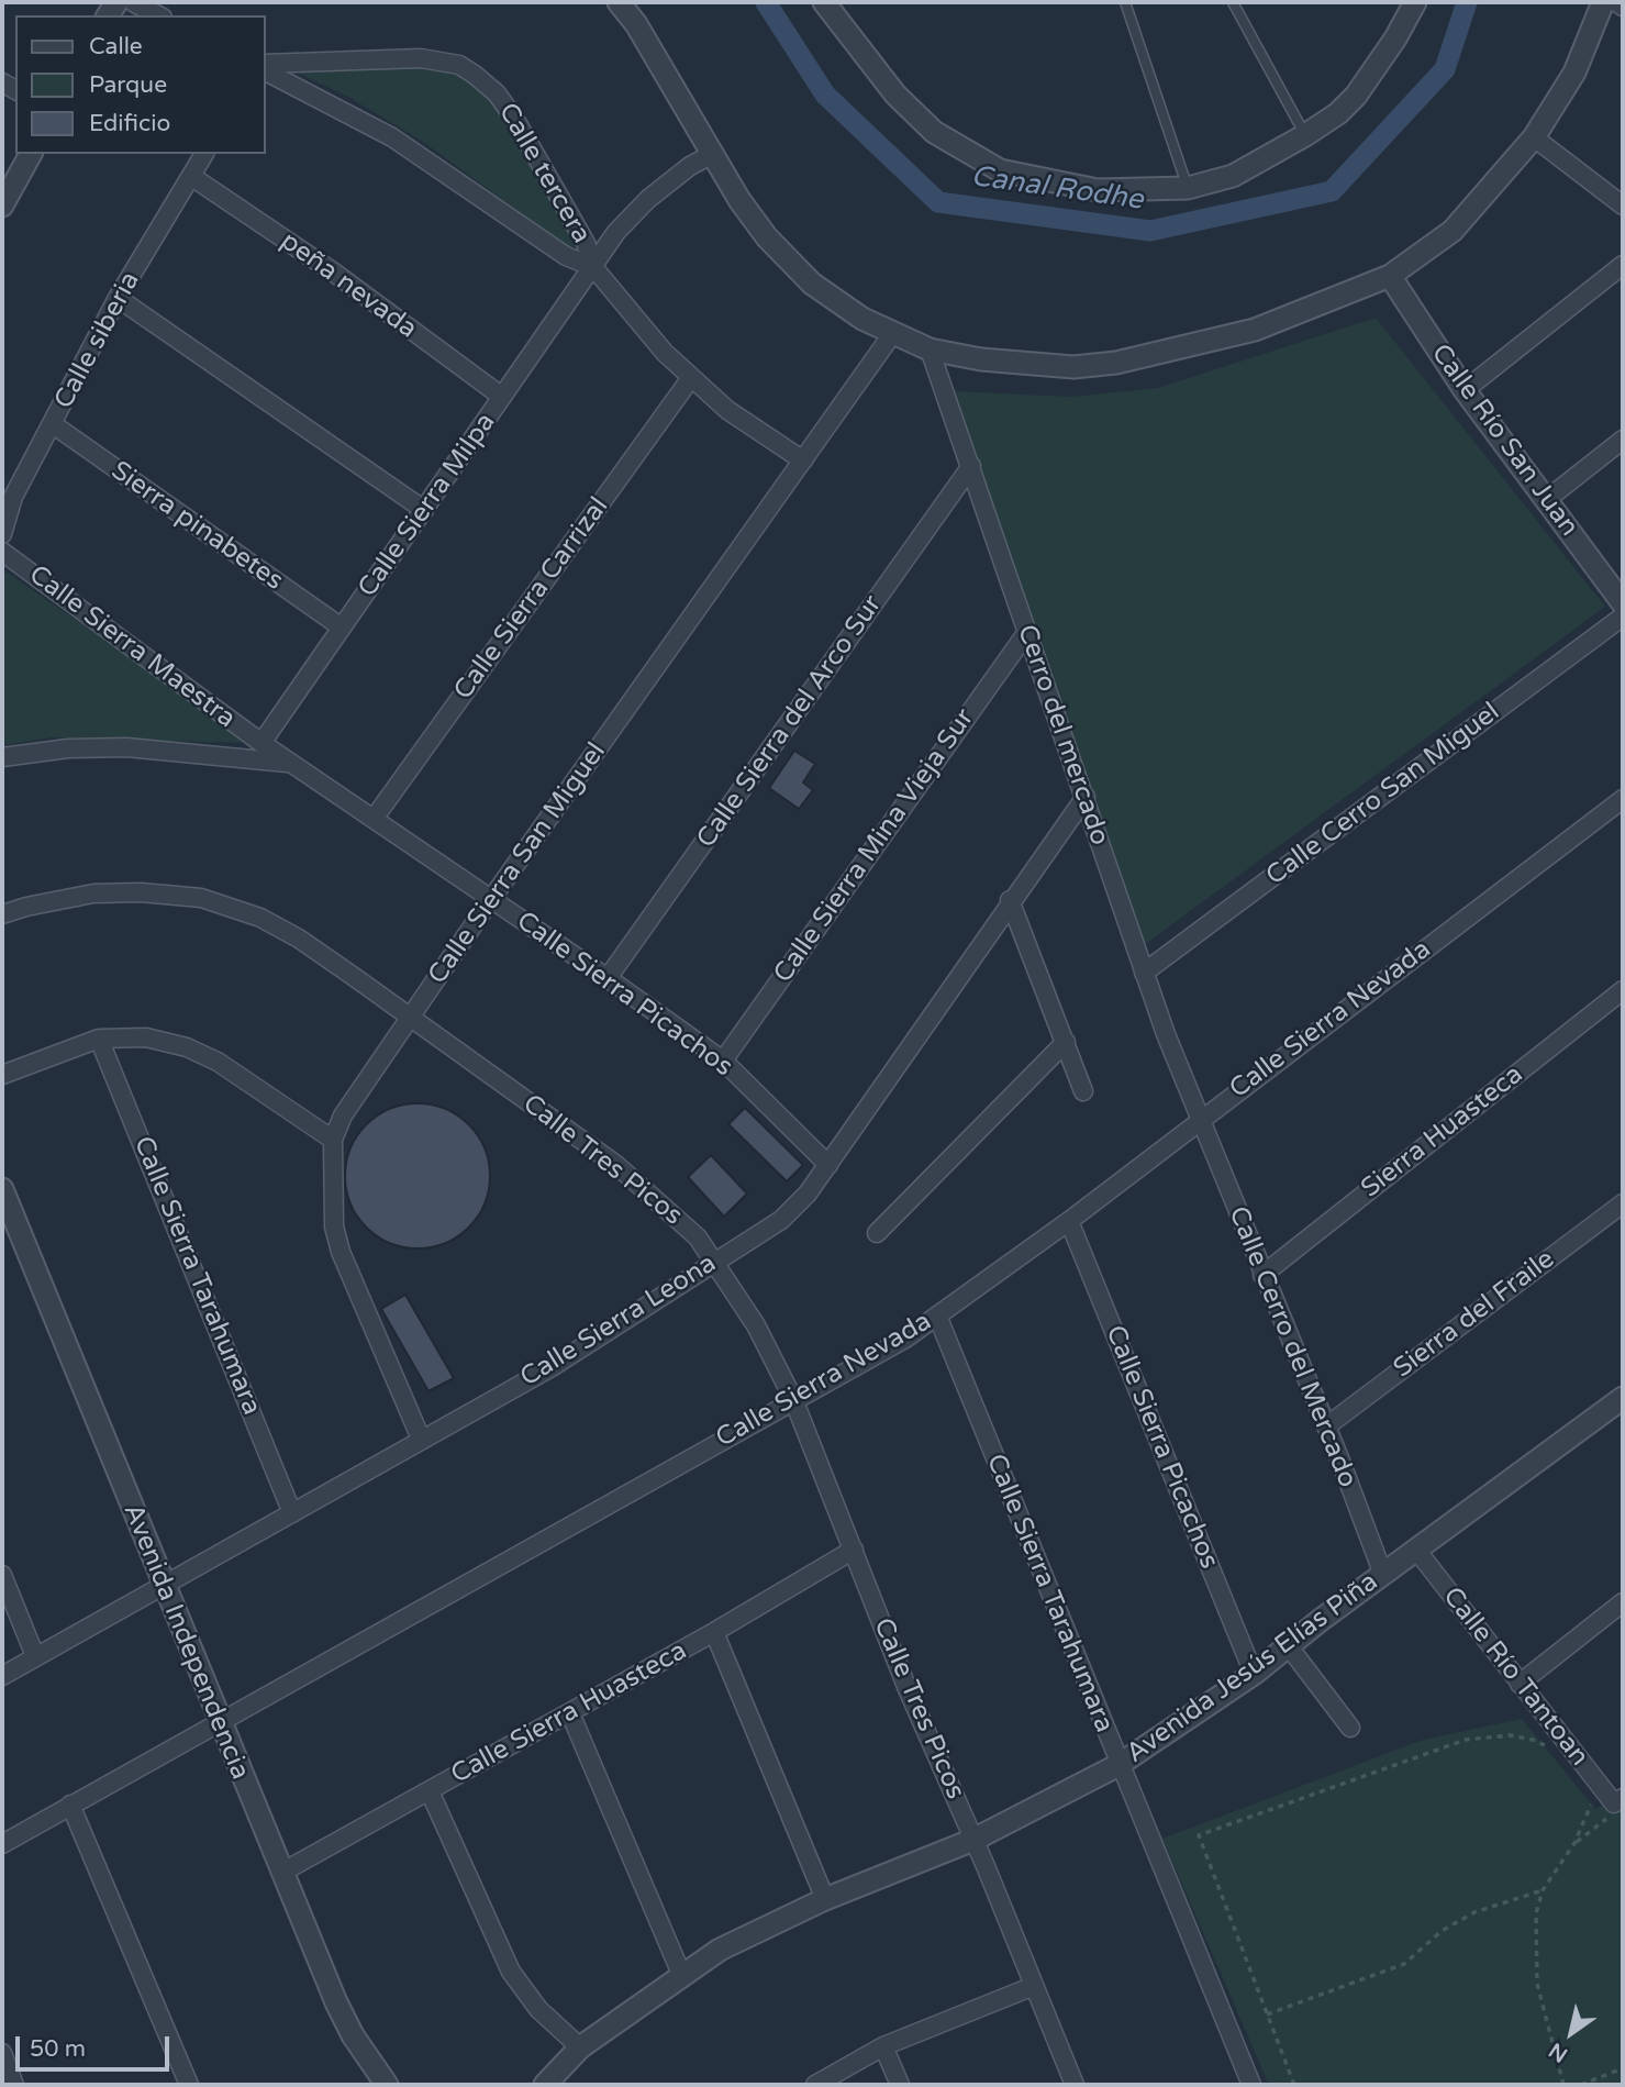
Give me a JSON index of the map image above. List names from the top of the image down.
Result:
{
  "streets": {
    "street": [
      "Calle tercera",
      "peña nevada",
      "Calle siberia",
      "Calle Río San Juan",
      "Calle Sierra Milpa",
      "Sierra pinabetes",
      "Calle Sierra Carrizal",
      "Calle Sierra Maestra",
      "Calle Sierra del Arco Sur",
      "Cerro del mercado",
      "Calle Cerro San Miguel",
      "Calle Sierra Mina Vieja Sur",
      "Calle Sierra San Miguel",
      "Calle Sierra Picachos",
      "Calle Sierra Nevada",
      "Sierra Huasteca",
      "Calle Tres Picos",
      "Calle Sierra Tarahumara",
      "Sierra del Fraile",
      "Calle Sierra Leona",
      "Calle Cerro del Mercado",
      "Avenida Independencia",
      "Avenida Jesús Elías Piña",
      "Calle Río Tantoan",
      "Calle Sierra Huasteca"
    ]
  },
  "crossings": [
    ["Calle tercera", "Calle Sierra Milpa"],
    ["peña nevada", "Calle siberia"],
    ["peña nevada", "Calle Sierra Milpa"],
    ["Calle siberia", "Sierra pinabetes"],
    ["Calle Sierra Milpa", "Sierra pinabetes"],
    ["Calle Sierra Milpa", "Calle Sierra Maestra"],
    ["Calle Sierra Milpa", "Calle Sierra Picachos"],
    ["Calle Sierra Carrizal", "Calle Sierra Picachos"],
    ["Calle Sierra Maestra", "Calle Sierra Picachos"],
    ["Calle Sierra del Arco Sur", "Cerro del mercado"],
    ["Calle Sierra del Arco Sur", "Calle Sierra Picachos"],
    ["Cerro del mercado", "Calle Cerro San Miguel"],
    ["Cerro del mercado", "Calle Sierra Mina Vieja Sur"],
    ["Cerro del mercado", "Calle Sierra Nevada"],
    ["Cerro del mercado", "Calle Sierra Leona"],
    ["Cerro del mercado", "Calle Cerro del Mercado"],
    ["Calle Sierra Mina Vieja Sur", "Calle Sierra Picachos"],
    ["Calle Sierra San Miguel", "Calle Sierra Picachos"],
    ["Calle Sierra San Miguel", "Calle Tres Picos"],
    ["Calle Sierra San Miguel", "Calle Sierra Leona"],
    ["Calle Sierra Picachos", "Calle Sierra Nevada"],
    ["Calle Sierra Picachos", "Calle Sierra Leona"],
    ["Calle Sierra Picachos", "Avenida Jesús Elías Piña"],
    ["Calle Sierra Nevada", "Calle Tres Picos"],
    ["Calle Sierra Nevada", "Calle Sierra Tarahumara"],
    ["Calle Sierra Nevada", "Calle Cerro del Mercado"],
    ["Calle Sierra Nevada", "Avenida Independencia"],
    ["Sierra Huasteca", "Calle Cerro del Mercado"],
    ["Calle Tres Picos", "Calle Sierra Leona"],
    ["Calle Tres Picos", "Avenida Jesús Elías Piña"],
    ["Calle Tres Picos", "Calle Sierra Huasteca"],
    ["Calle Sierra Tarahumara", "Calle Sierra Leona"],
    ["Calle Sierra Tarahumara", "Avenida Jesús Elías Piña"],
    ["Sierra del Fraile", "Calle Cerro del Mercado"],
    ["Calle Sierra Leona", "Avenida Independencia"],
    ["Calle Cerro del Mercado", "Avenida Jesús Elías Piña"],
    ["Avenida Independencia", "Calle Sierra Huasteca"],
    ["Avenida Jesús Elías Piña", "Calle Río Tantoan"]
  ],
  "water": ["Canal Rodhe"],
  "legend": ["Calle", "Parque", "Edificio"],
  "scale_bar": "50 m",
  "north": "bottom left"
}
